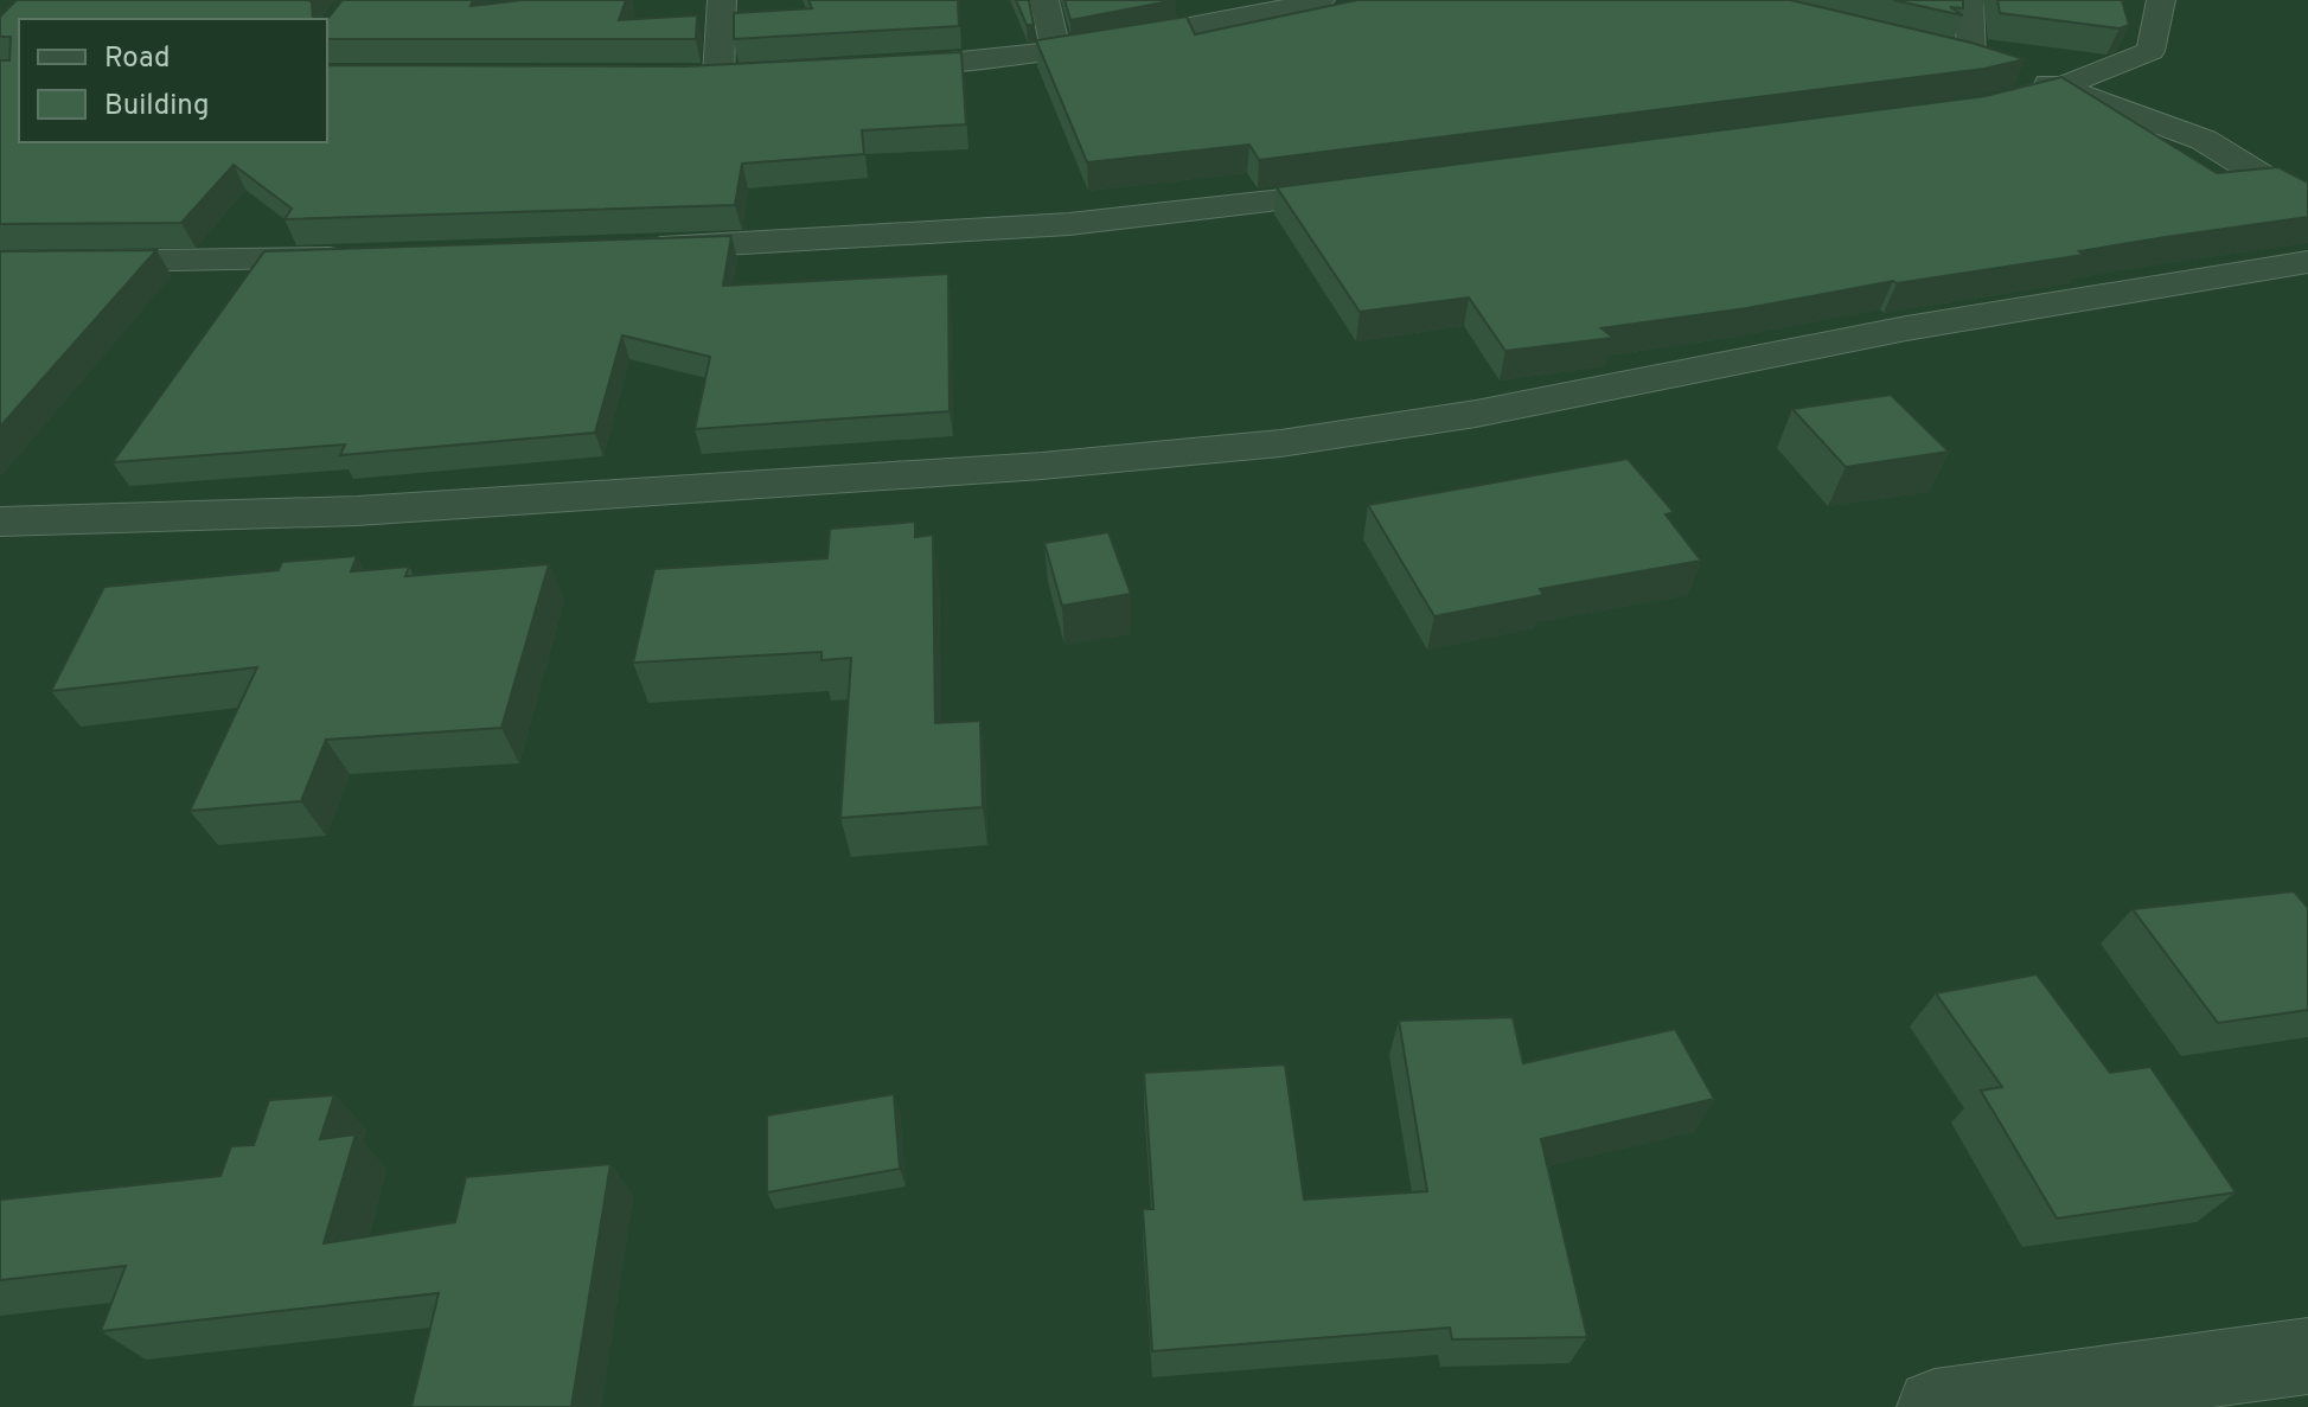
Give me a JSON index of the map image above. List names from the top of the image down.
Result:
{
  "legend": ["Road", "Building"]
}
